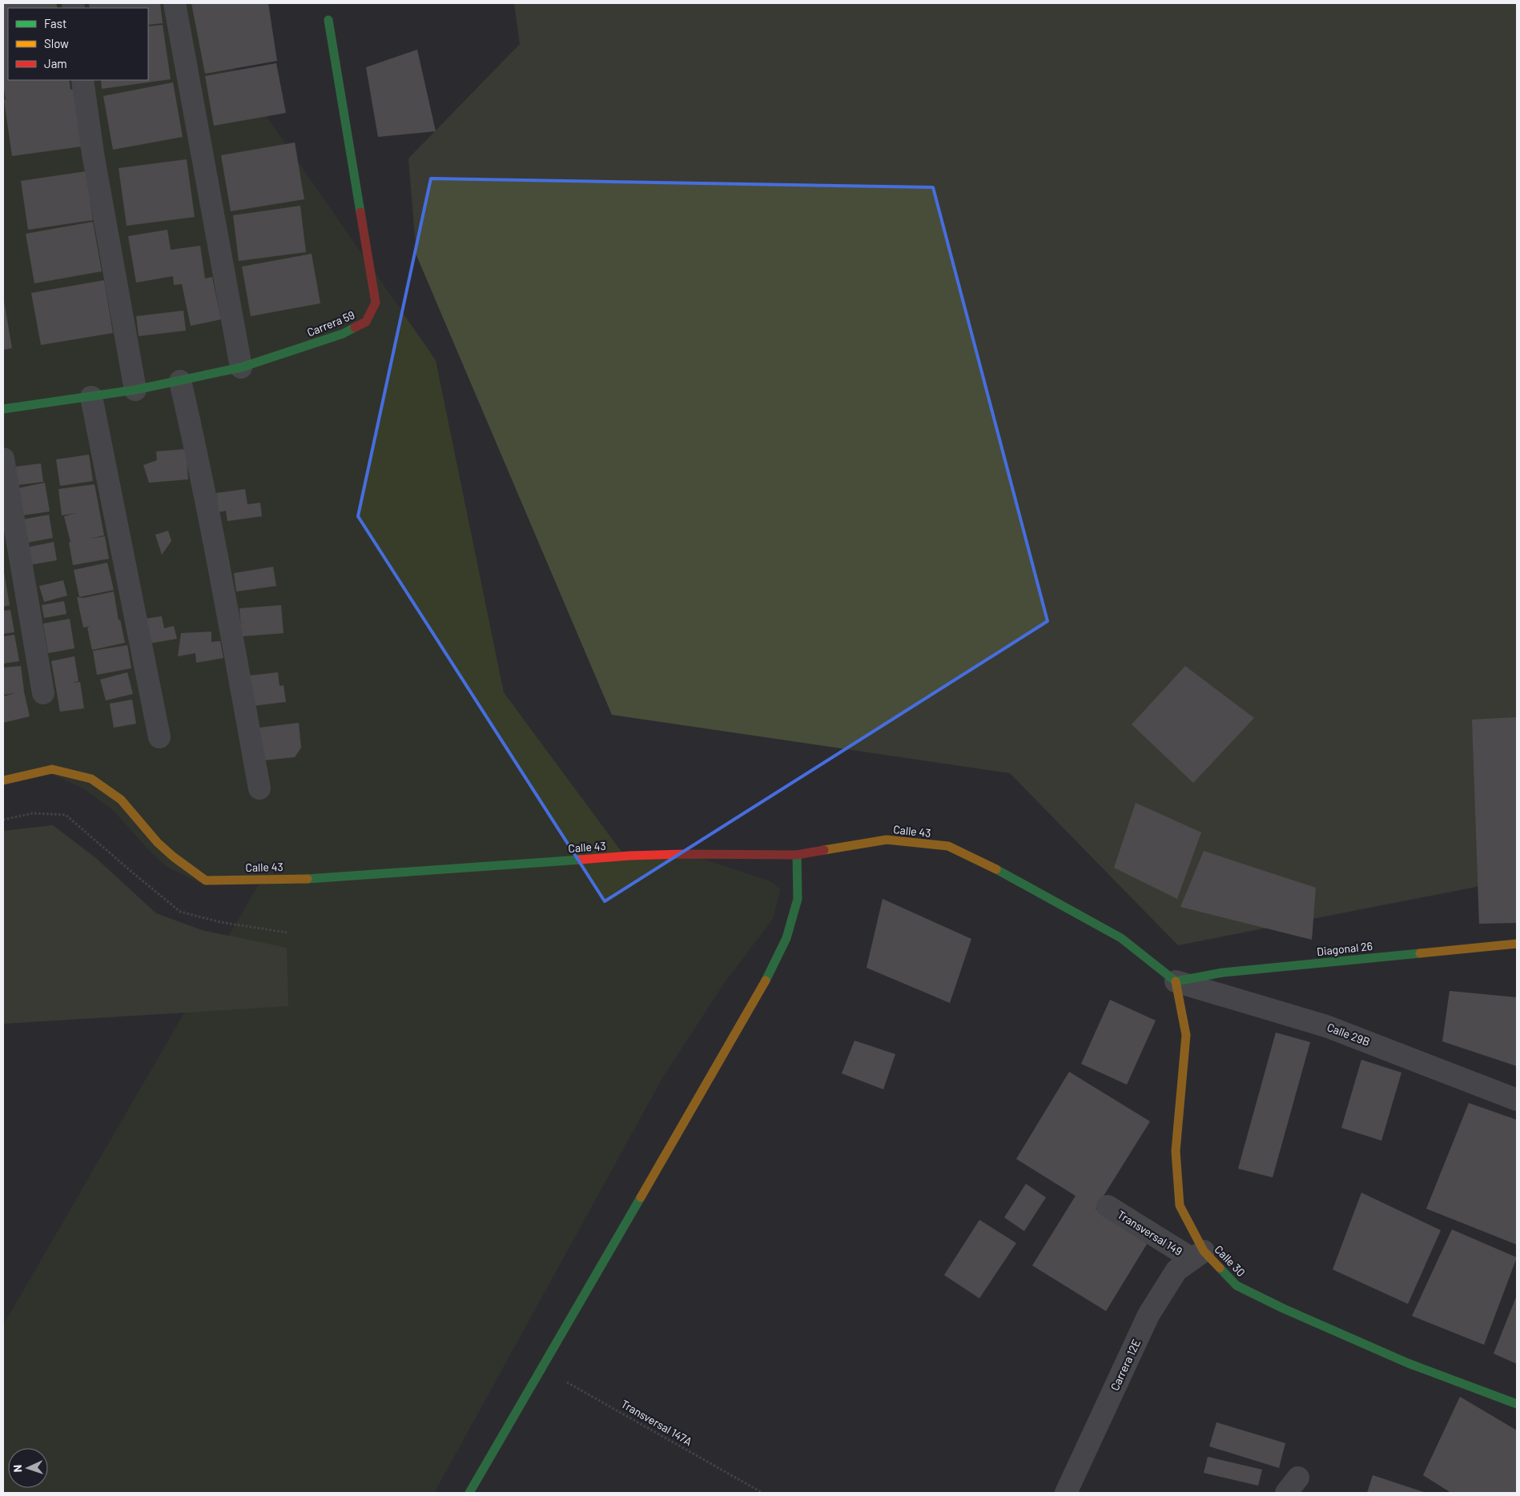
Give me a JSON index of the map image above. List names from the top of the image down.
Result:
{
  "streets": {
    "main road": [
      "Carrera 59",
      "Calle 43",
      "Diagonal 26",
      "Calle 30"
    ],
    "street": ["Calle 29B", "Transversal 149", "Carrera 12E"],
    "path": ["Transversal 147A"]
  },
  "crossings": [
    ["Calle 43", "Diagonal 26"],
    ["Calle 43", "Calle 29B"],
    ["Calle 43", "Calle 30"],
    ["Diagonal 26", "Calle 29B"],
    ["Diagonal 26", "Calle 30"],
    ["Calle 29B", "Calle 30"],
    ["Transversal 149", "Calle 30"],
    ["Transversal 149", "Carrera 12E"],
    ["Calle 30", "Carrera 12E"]
  ],
  "legend": ["Fast", "Slow", "Jam"],
  "north": "left"
}
